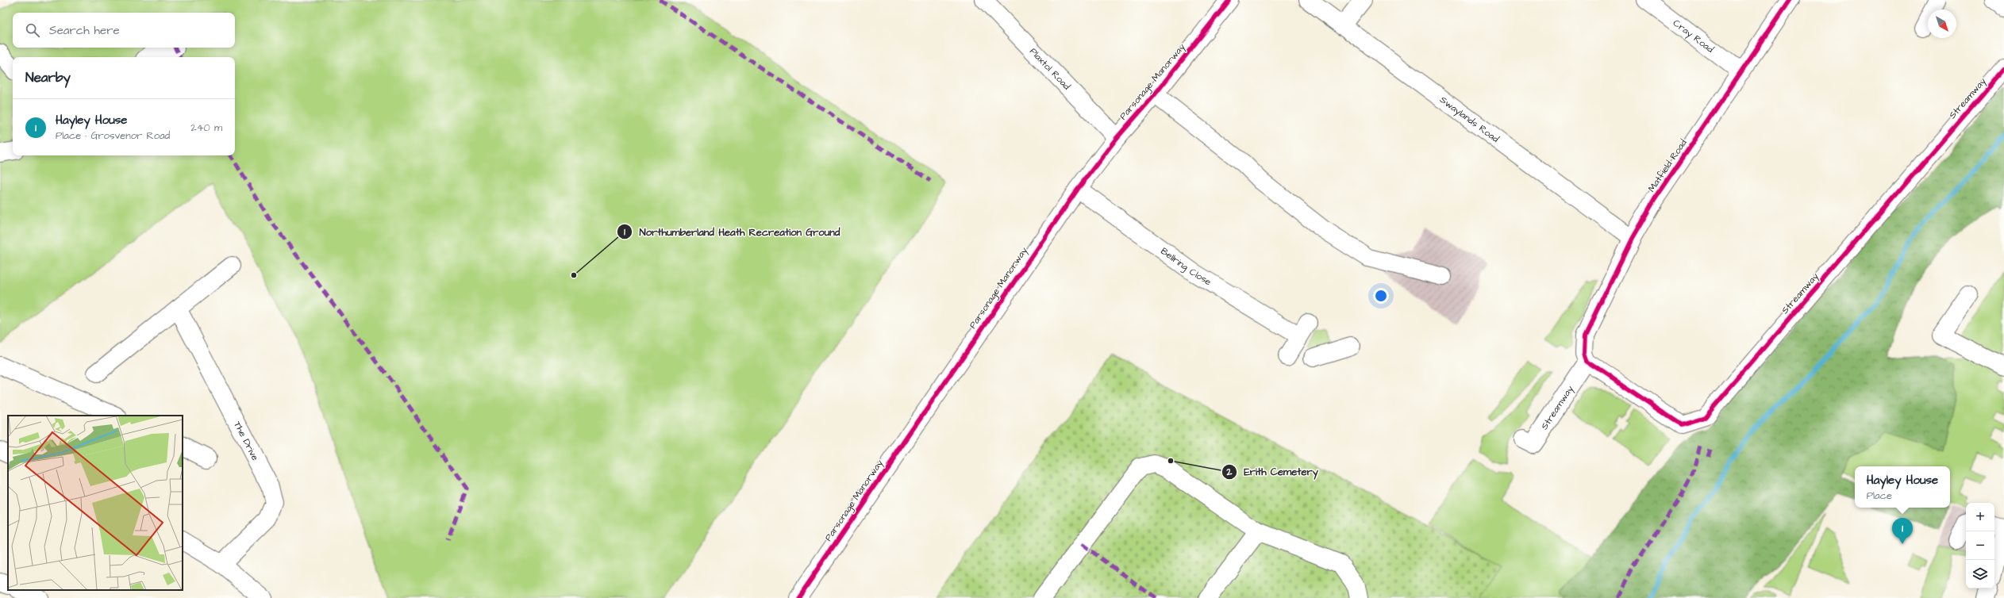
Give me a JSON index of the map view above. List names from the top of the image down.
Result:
{
  "streets": {
    "street": [
      "Cray Road",
      "Plaxtol Road",
      "Parsonage Manorway",
      "Streamway",
      "Swaylands Road",
      "Matfield Road",
      "Bellring Close",
      "The Drive"
    ]
  },
  "crossings": [
    ["Cray Road", "Matfield Road"],
    ["Plaxtol Road", "Parsonage Manorway"],
    ["Parsonage Manorway", "Bellring Close"],
    ["Streamway", "Matfield Road"],
    ["Swaylands Road", "Matfield Road"]
  ],
  "places": ["Northumberland Heath Recreation Ground", "Erith Cemetery"],
  "north": "bottom right",
  "page": {
    "search": "Search here",
    "heading": "Nearby",
    "list": [
      {
        "mark": "1",
        "name": "Hayley House",
        "note": "Place · Grosvenor Road",
        "value": "240 m"
      }
    ],
    "popup": ["Hayley House", "Place"],
    "map_buttons": ["+", "−"],
    "pins": "1"
  }
}
